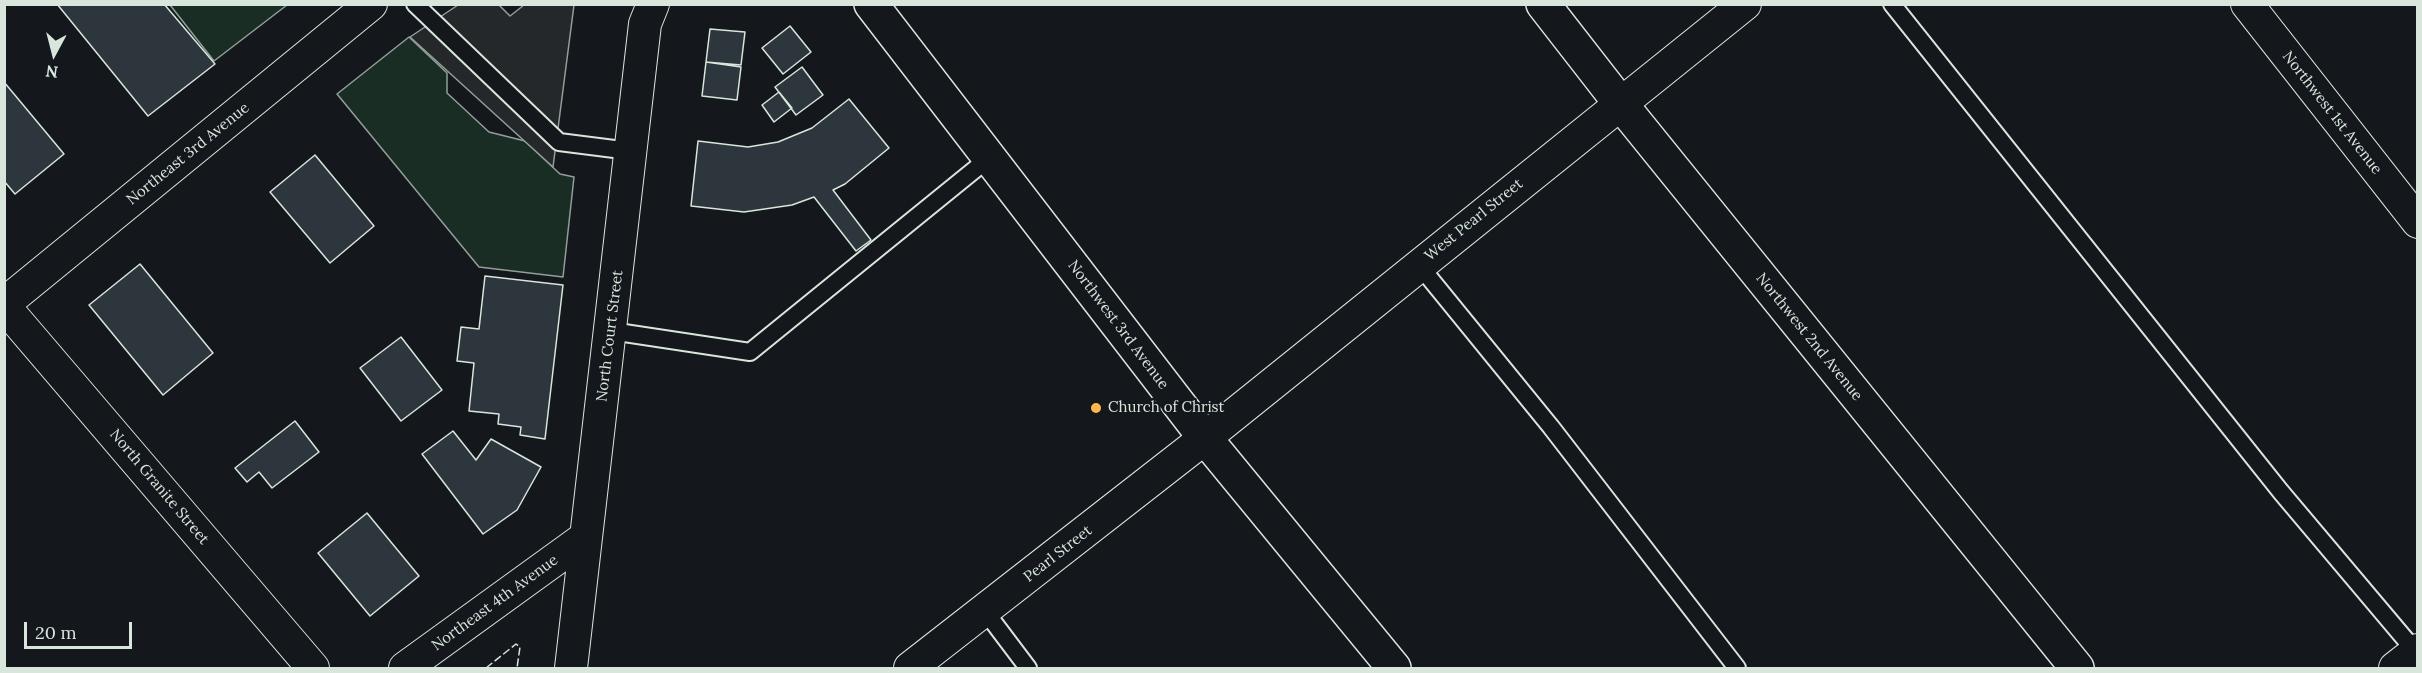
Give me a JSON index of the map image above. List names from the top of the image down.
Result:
{
  "streets": {
    "main road": ["Northwest 3rd Avenue", "Northwest 2nd Avenue"],
    "street": [
      "Northwest 1st Avenue",
      "Northeast 3rd Avenue",
      "West Pearl Street",
      "North Court Street",
      "North Granite Street",
      "Pearl Street",
      "Northeast 4th Avenue"
    ]
  },
  "crossings": [
    ["Northeast 3rd Avenue", "North Granite Street"],
    ["West Pearl Street", "Northwest 3rd Avenue"],
    ["West Pearl Street", "Northwest 2nd Avenue"],
    ["West Pearl Street", "Pearl Street"],
    ["Northwest 3rd Avenue", "Pearl Street"],
    ["North Court Street", "Northeast 4th Avenue"]
  ],
  "places": ["Church of Christ"],
  "scale_bar": "20 m",
  "north": "bottom"
}
